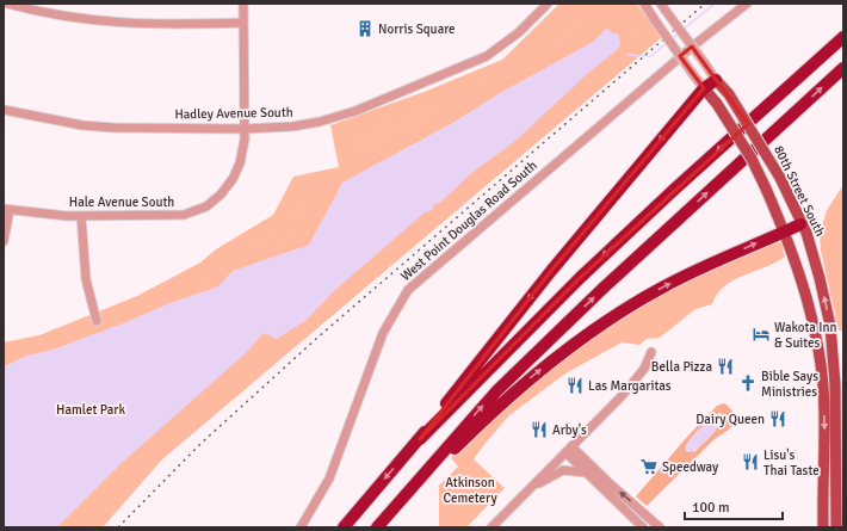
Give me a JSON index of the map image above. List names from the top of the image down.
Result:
{
  "streets": {
    "main road": ["80th Street South"],
    "street": ["Hadley Avenue South", "Hale Avenue South", "West Point Douglas Road South"]
  },
  "crossings": [
    ["Hadley Avenue South", "Hale Avenue South"]
  ],
  "parks": ["Hamlet Park", "Atkinson Cemetery"],
  "places": {
    "building": ["Norris Square"],
    "hotel": ["Wakota Inn & Suites"],
    "restaurant": [
      "Bella Pizza",
      "Las Margaritas",
      "Dairy Queen",
      "Arby's",
      "Lisu's Thai Taste"
    ],
    "church": ["Bible Says Ministries"],
    "supermarket": ["Speedway"]
  },
  "scale_bar": "100 m"
}
